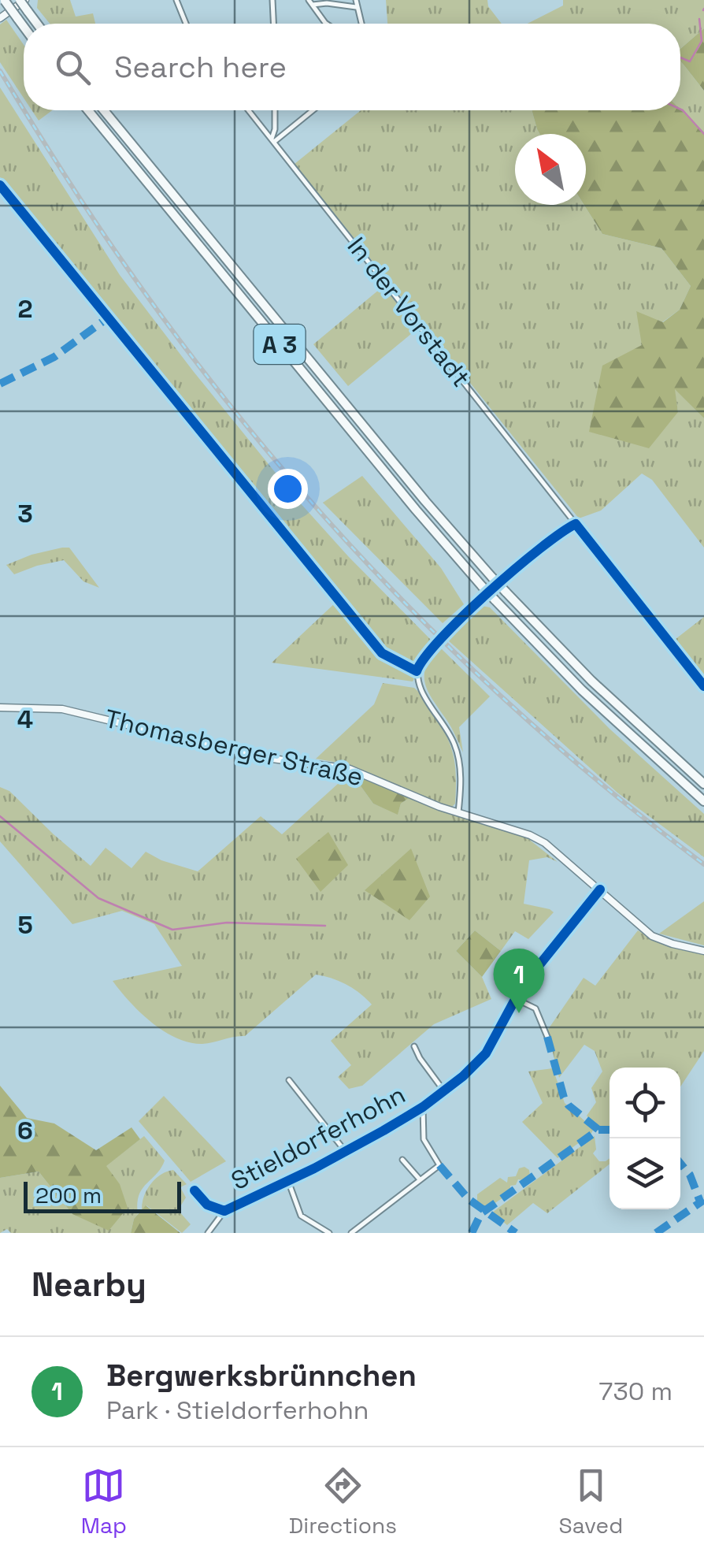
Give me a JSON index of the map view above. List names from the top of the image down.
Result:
{
  "streets": {
    "highway": ["A 3"],
    "main road": ["Thomasberger Straße"],
    "street": ["In der Vorstadt", "Stieldorferhohn"]
  },
  "crossings": [
    ["In der Vorstadt", "Thomasberger Straße"],
    ["Thomasberger Straße", "Stieldorferhohn"]
  ],
  "scale_bar": "200 m",
  "north": "top left",
  "page": {
    "search": "Search here",
    "pins": "1",
    "scale": "200 m",
    "heading": "Nearby",
    "list": [
      {
        "mark": "1",
        "name": "Bergwerksbrünnchen",
        "note": "Park · Stieldorferhohn",
        "value": "730 m"
      }
    ],
    "nav": ["Map", "Directions", "Saved"]
  },
  "grid": {
    "rows": [
      "2",
      "3",
      "4",
      "5",
      "6"
    ]
  }
}
